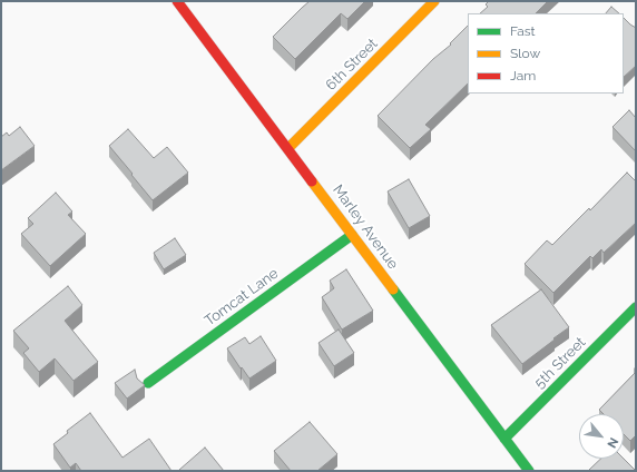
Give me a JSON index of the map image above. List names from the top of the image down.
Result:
{
  "streets": {
    "street": [
      "6th Street",
      "Marley Avenue",
      "Tomcat Lane",
      "5th Street"
    ]
  },
  "crossings": [
    ["6th Street", "Marley Avenue"],
    ["Marley Avenue", "Tomcat Lane"],
    ["Marley Avenue", "5th Street"]
  ],
  "legend": ["Fast", "Slow", "Jam"],
  "north": "bottom right"
}
